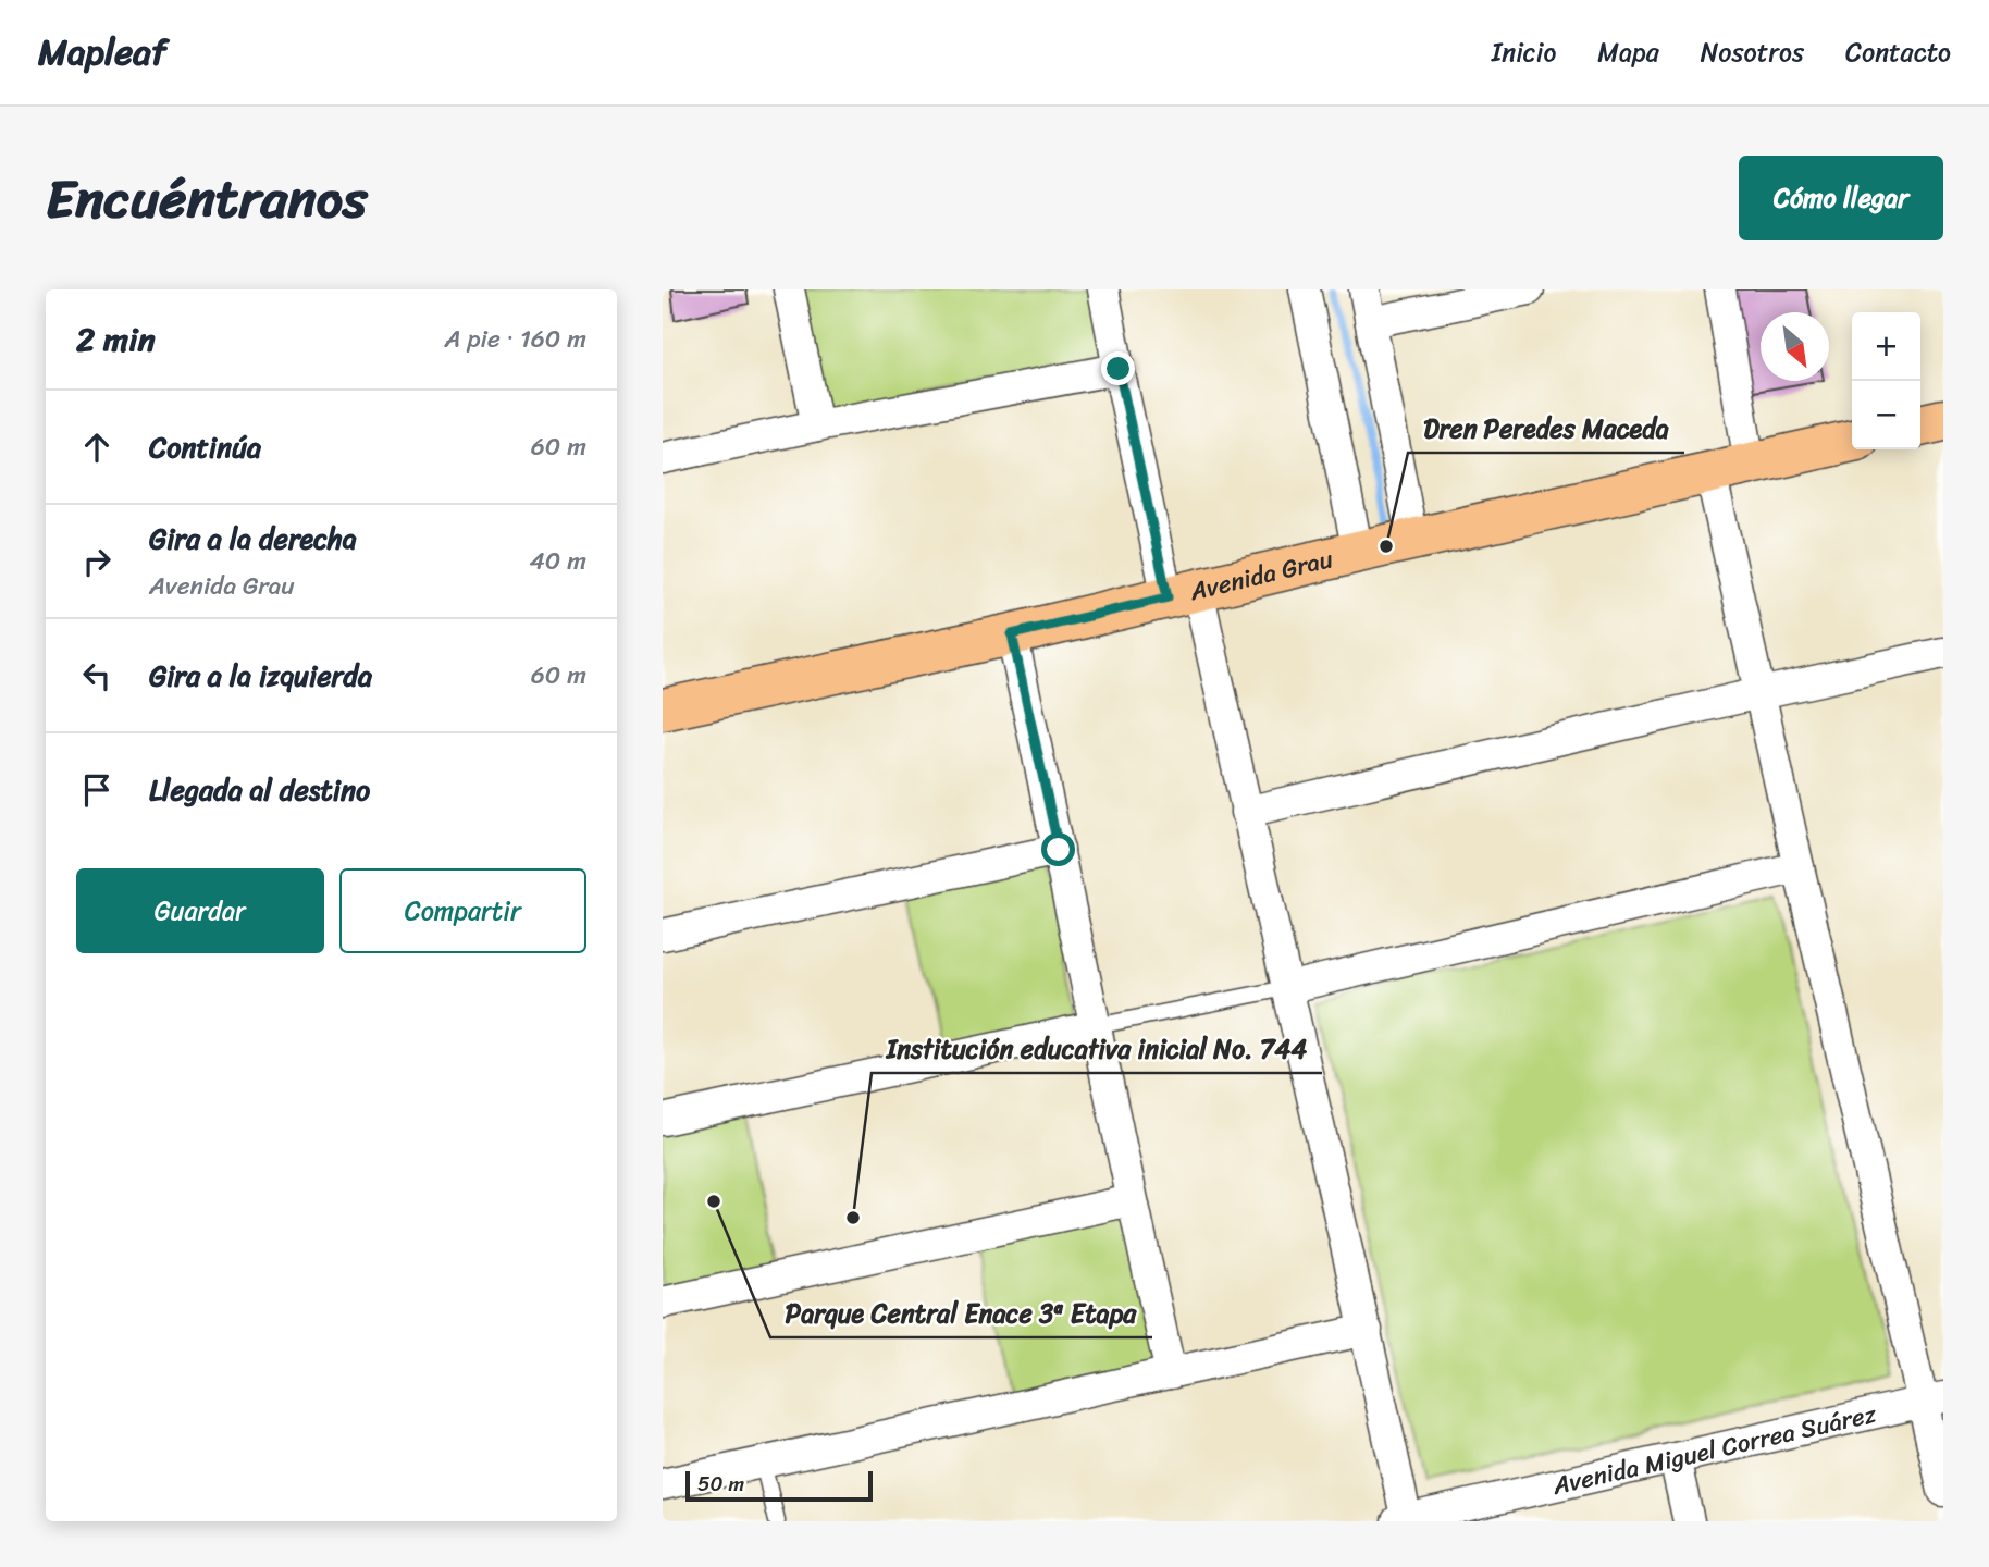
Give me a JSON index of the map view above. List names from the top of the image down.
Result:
{
  "streets": {
    "main road": ["Avenida Grau"],
    "street": ["Avenida Miguel Correa Suárez"]
  },
  "places": ["Dren Peredes Maceda", "Parque Central Enace 3ª Etapa", "Institución educativa inicial No. 744"],
  "scale_bar": "50 m",
  "north": "bottom right",
  "page": {
    "header": "Mapleaf",
    "nav": [
      "Inicio",
      "Mapa",
      "Nosotros",
      "Contacto"
    ],
    "title": "Encuéntranos",
    "buttons": [
      "Cómo llegar",
      ["Guardar", "Compartir"]
    ],
    "heading": ["2 min", "A pie · 160 m"],
    "map_buttons": ["+", "−"],
    "list": [
      ["Continúa", "60 m"],
      ["Gira a la derecha", "Avenida Grau", "40 m"],
      ["Gira a la izquierda", "60 m"],
      "Llegada al destino"
    ],
    "scale": "50 m"
  }
}
